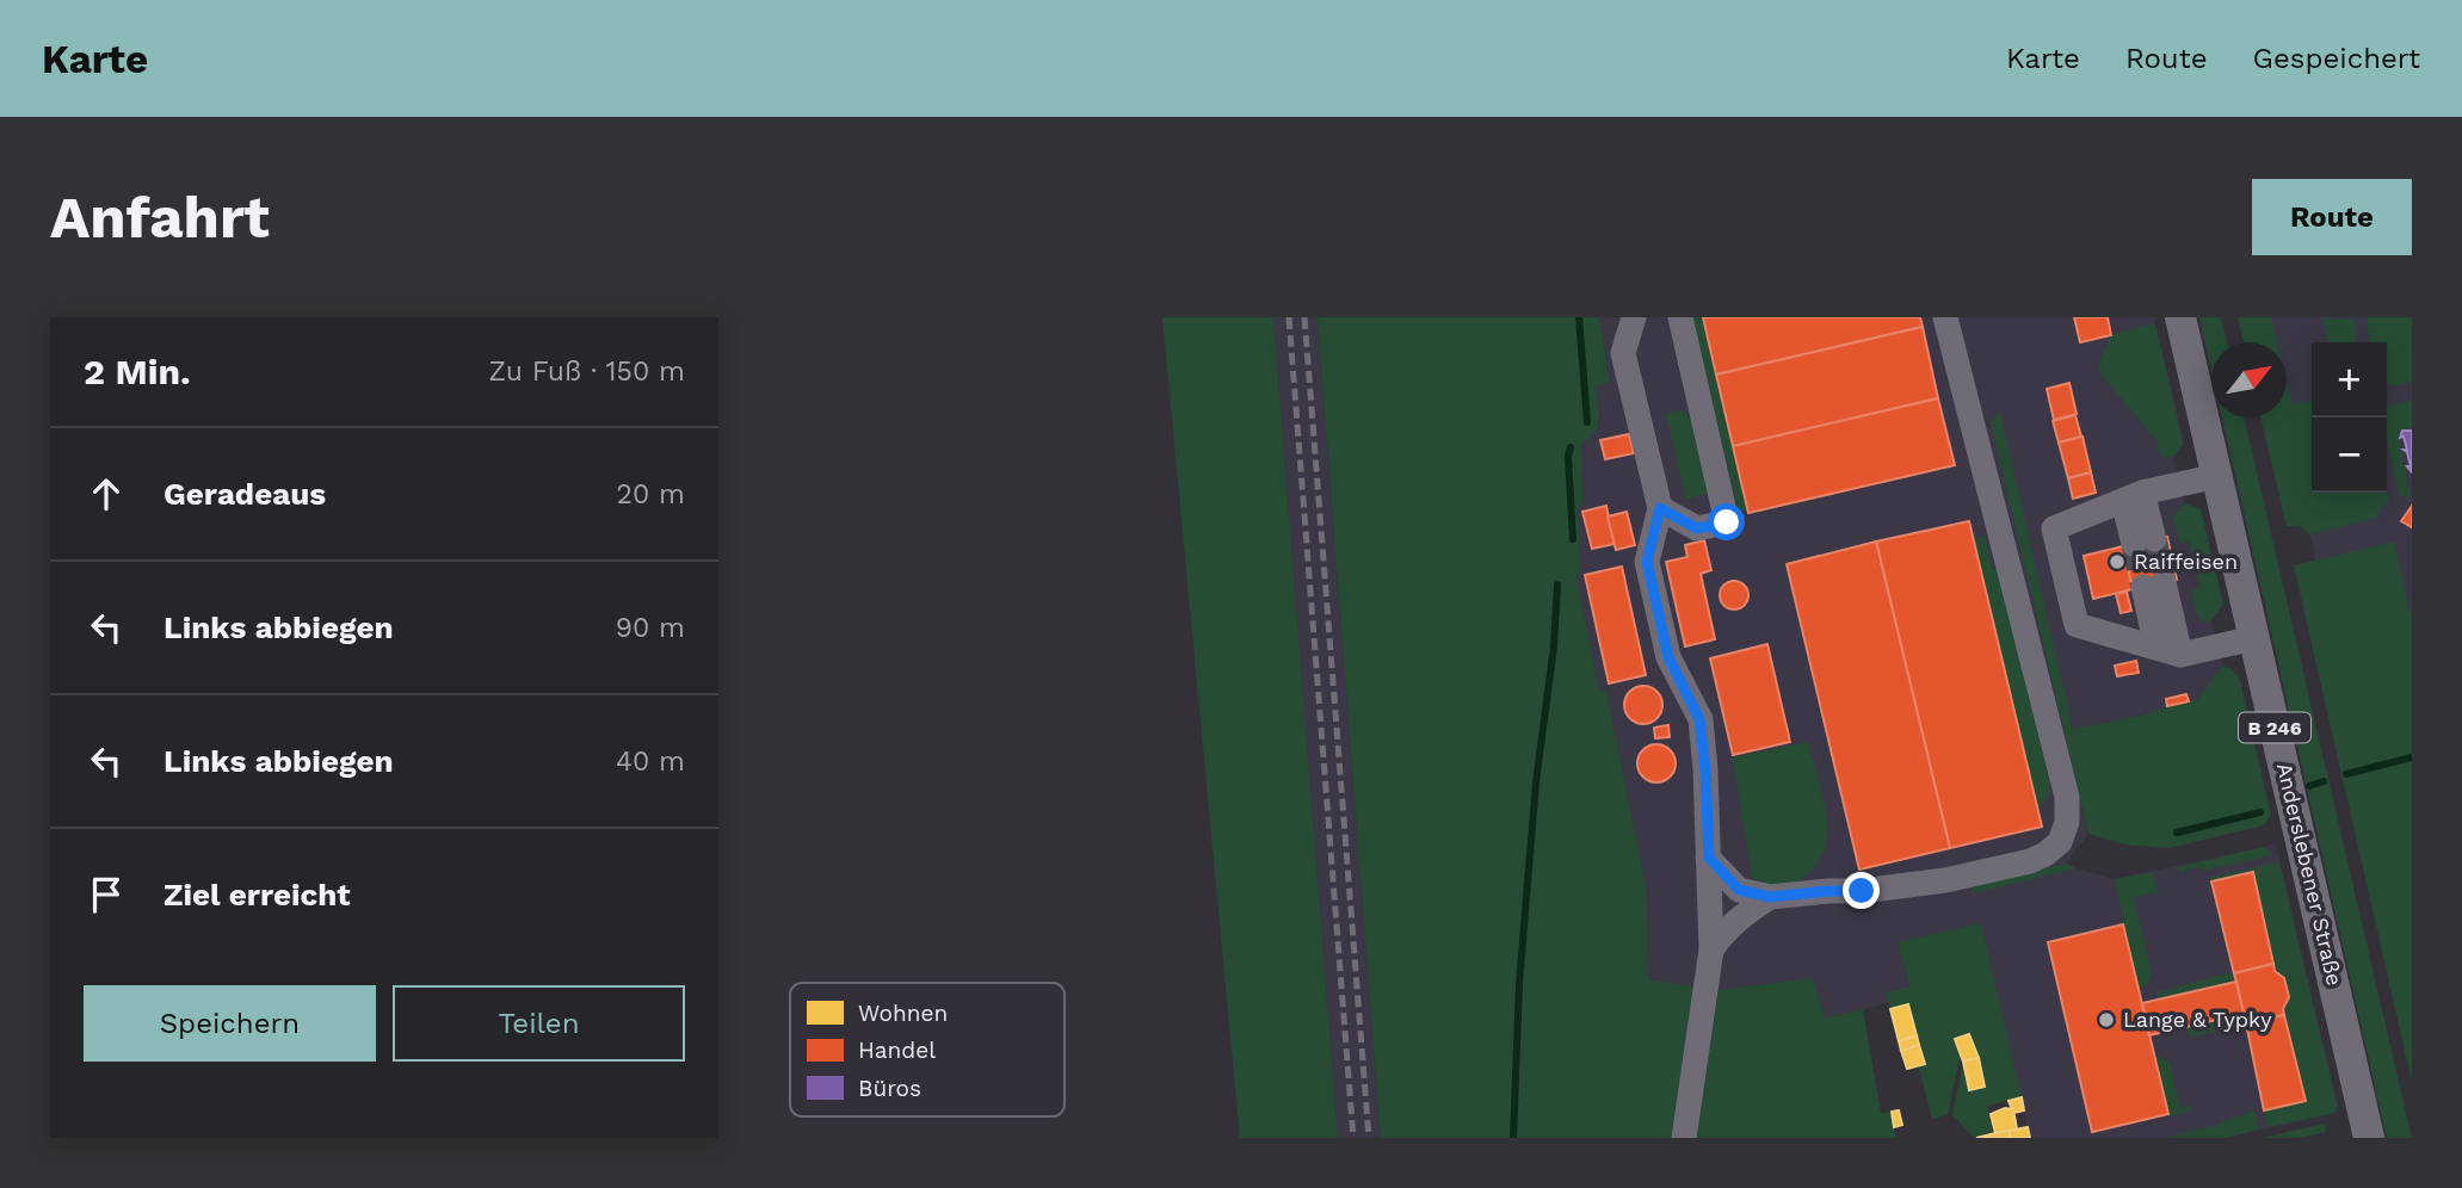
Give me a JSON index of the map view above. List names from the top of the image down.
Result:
{
  "streets": {
    "main road": ["B 246", "Anderslebener Straße"]
  },
  "places": ["Raiffeisen", "Lange & Typky"],
  "legend": ["Wohnen", "Handel", "Büros"],
  "north": "top right",
  "page": {
    "header": "Karte",
    "nav": ["Karte", "Route", "Gespeichert"],
    "buttons": [
      "Route",
      ["Speichern", "Teilen"]
    ],
    "title": "Anfahrt",
    "heading": ["2 Min.", "Zu Fuß · 150 m"],
    "map_buttons": ["+", "−"],
    "list": [
      ["Geradeaus", "20 m"],
      ["Links abbiegen", "90 m"],
      ["Links abbiegen", "40 m"],
      "Ziel erreicht"
    ]
  }
}
